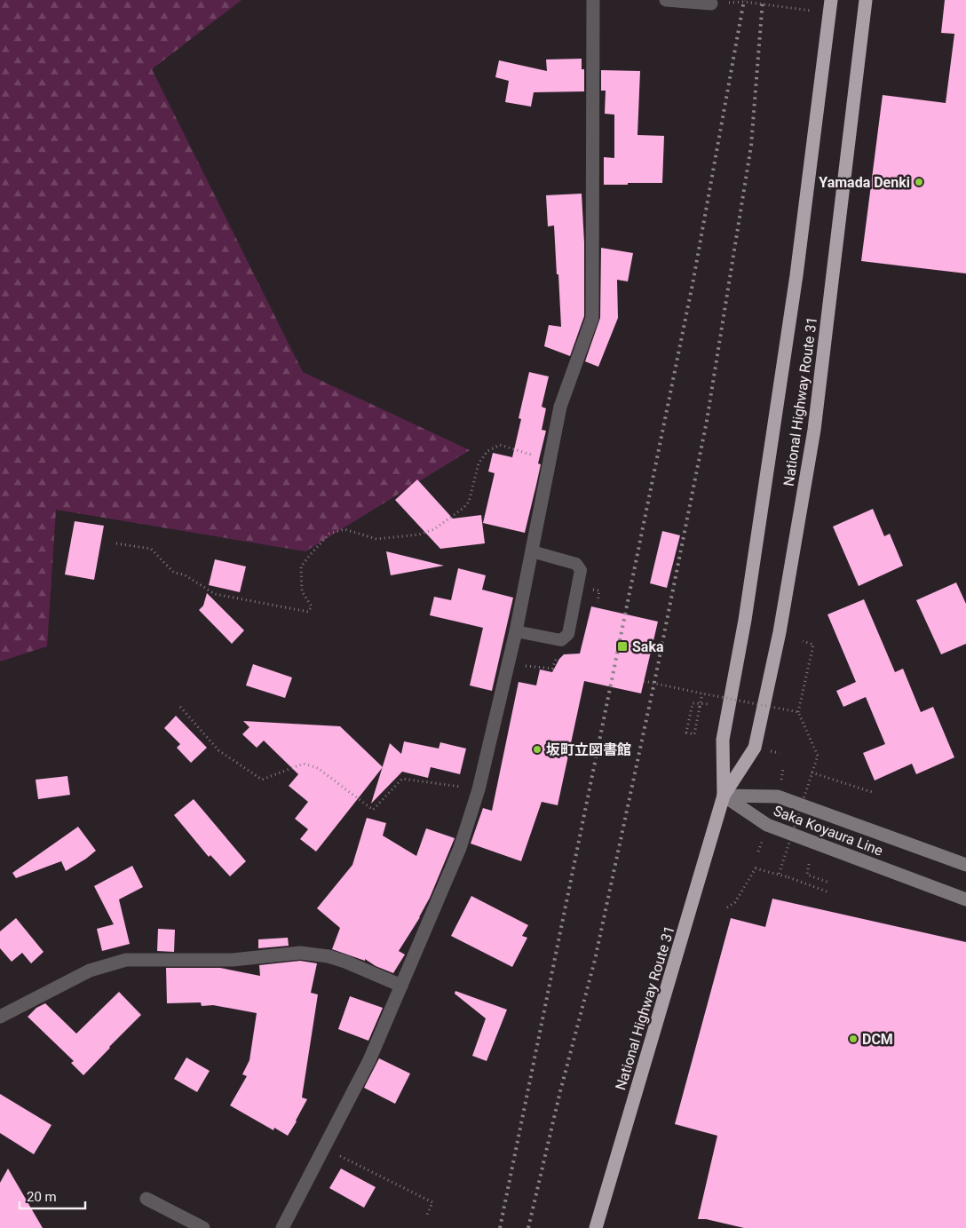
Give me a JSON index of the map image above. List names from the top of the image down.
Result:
{
  "streets": {
    "highway": ["National Highway Route 31"],
    "main road": ["Saka Koyaura Line"]
  },
  "crossings": [
    ["National Highway Route 31", "Saka Koyaura Line"]
  ],
  "places": {
    "other": ["Yamada Denki", "坂町立図書館", "DCM"],
    "transit": ["Saka"]
  },
  "scale_bar": "20 m"
}
